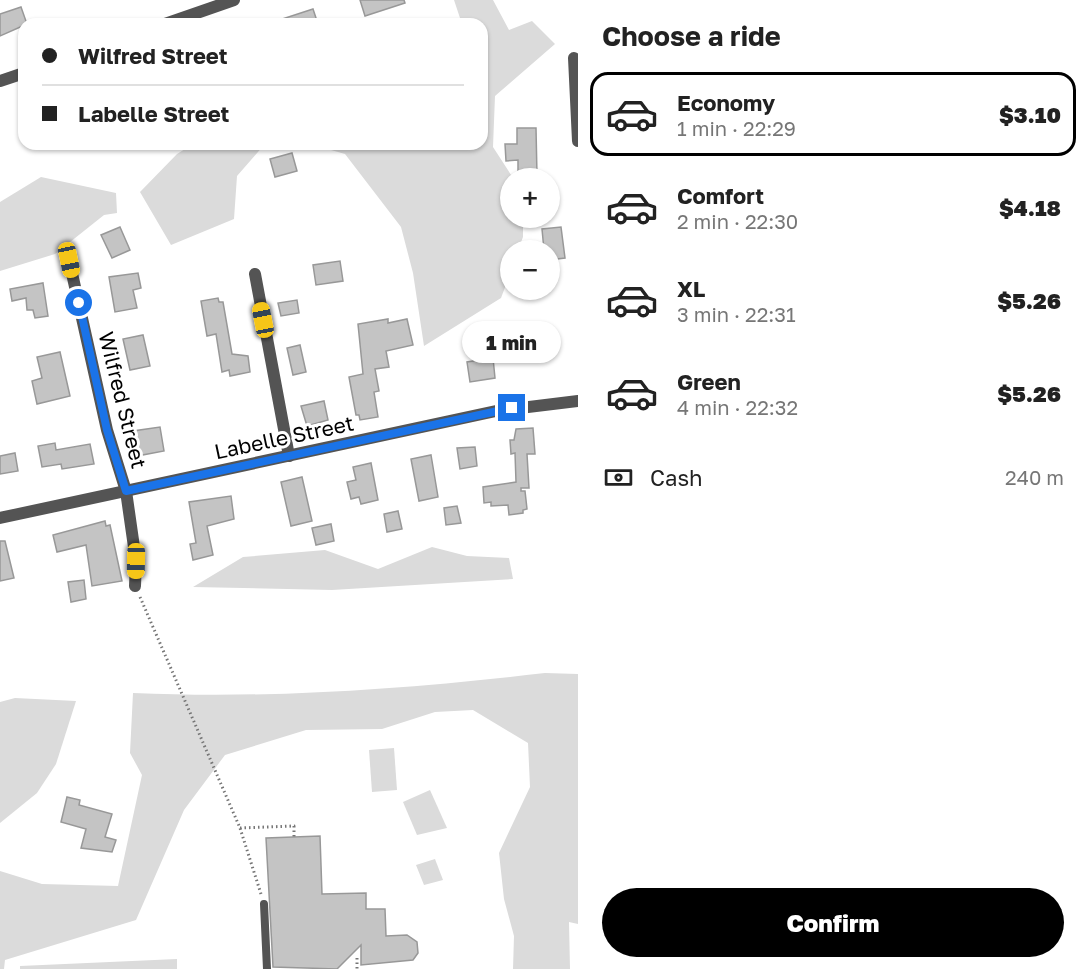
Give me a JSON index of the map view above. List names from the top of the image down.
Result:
{
  "streets": {
    "street": ["Wilfred Street", "Labelle Street"]
  },
  "crossings": [
    ["Wilfred Street", "Labelle Street"]
  ],
  "page": {
    "heading": "Choose a ride",
    "banner": ["Wilfred Street", "Labelle Street"],
    "list": [
      {
        "name": "Economy",
        "note": "1 min · 22:29",
        "value": "$3.10"
      },
      {
        "name": "Comfort",
        "note": "2 min · 22:30",
        "value": "$4.18"
      },
      {
        "name": "XL",
        "note": "3 min · 22:31",
        "value": "$5.26"
      },
      {
        "name": "Green",
        "note": "4 min · 22:32",
        "value": "$5.26"
      }
    ],
    "map_buttons": ["+", "−"],
    "bubble": "1 min",
    "pay": ["Cash", "240 m"],
    "buttons": "Confirm"
  }
}
